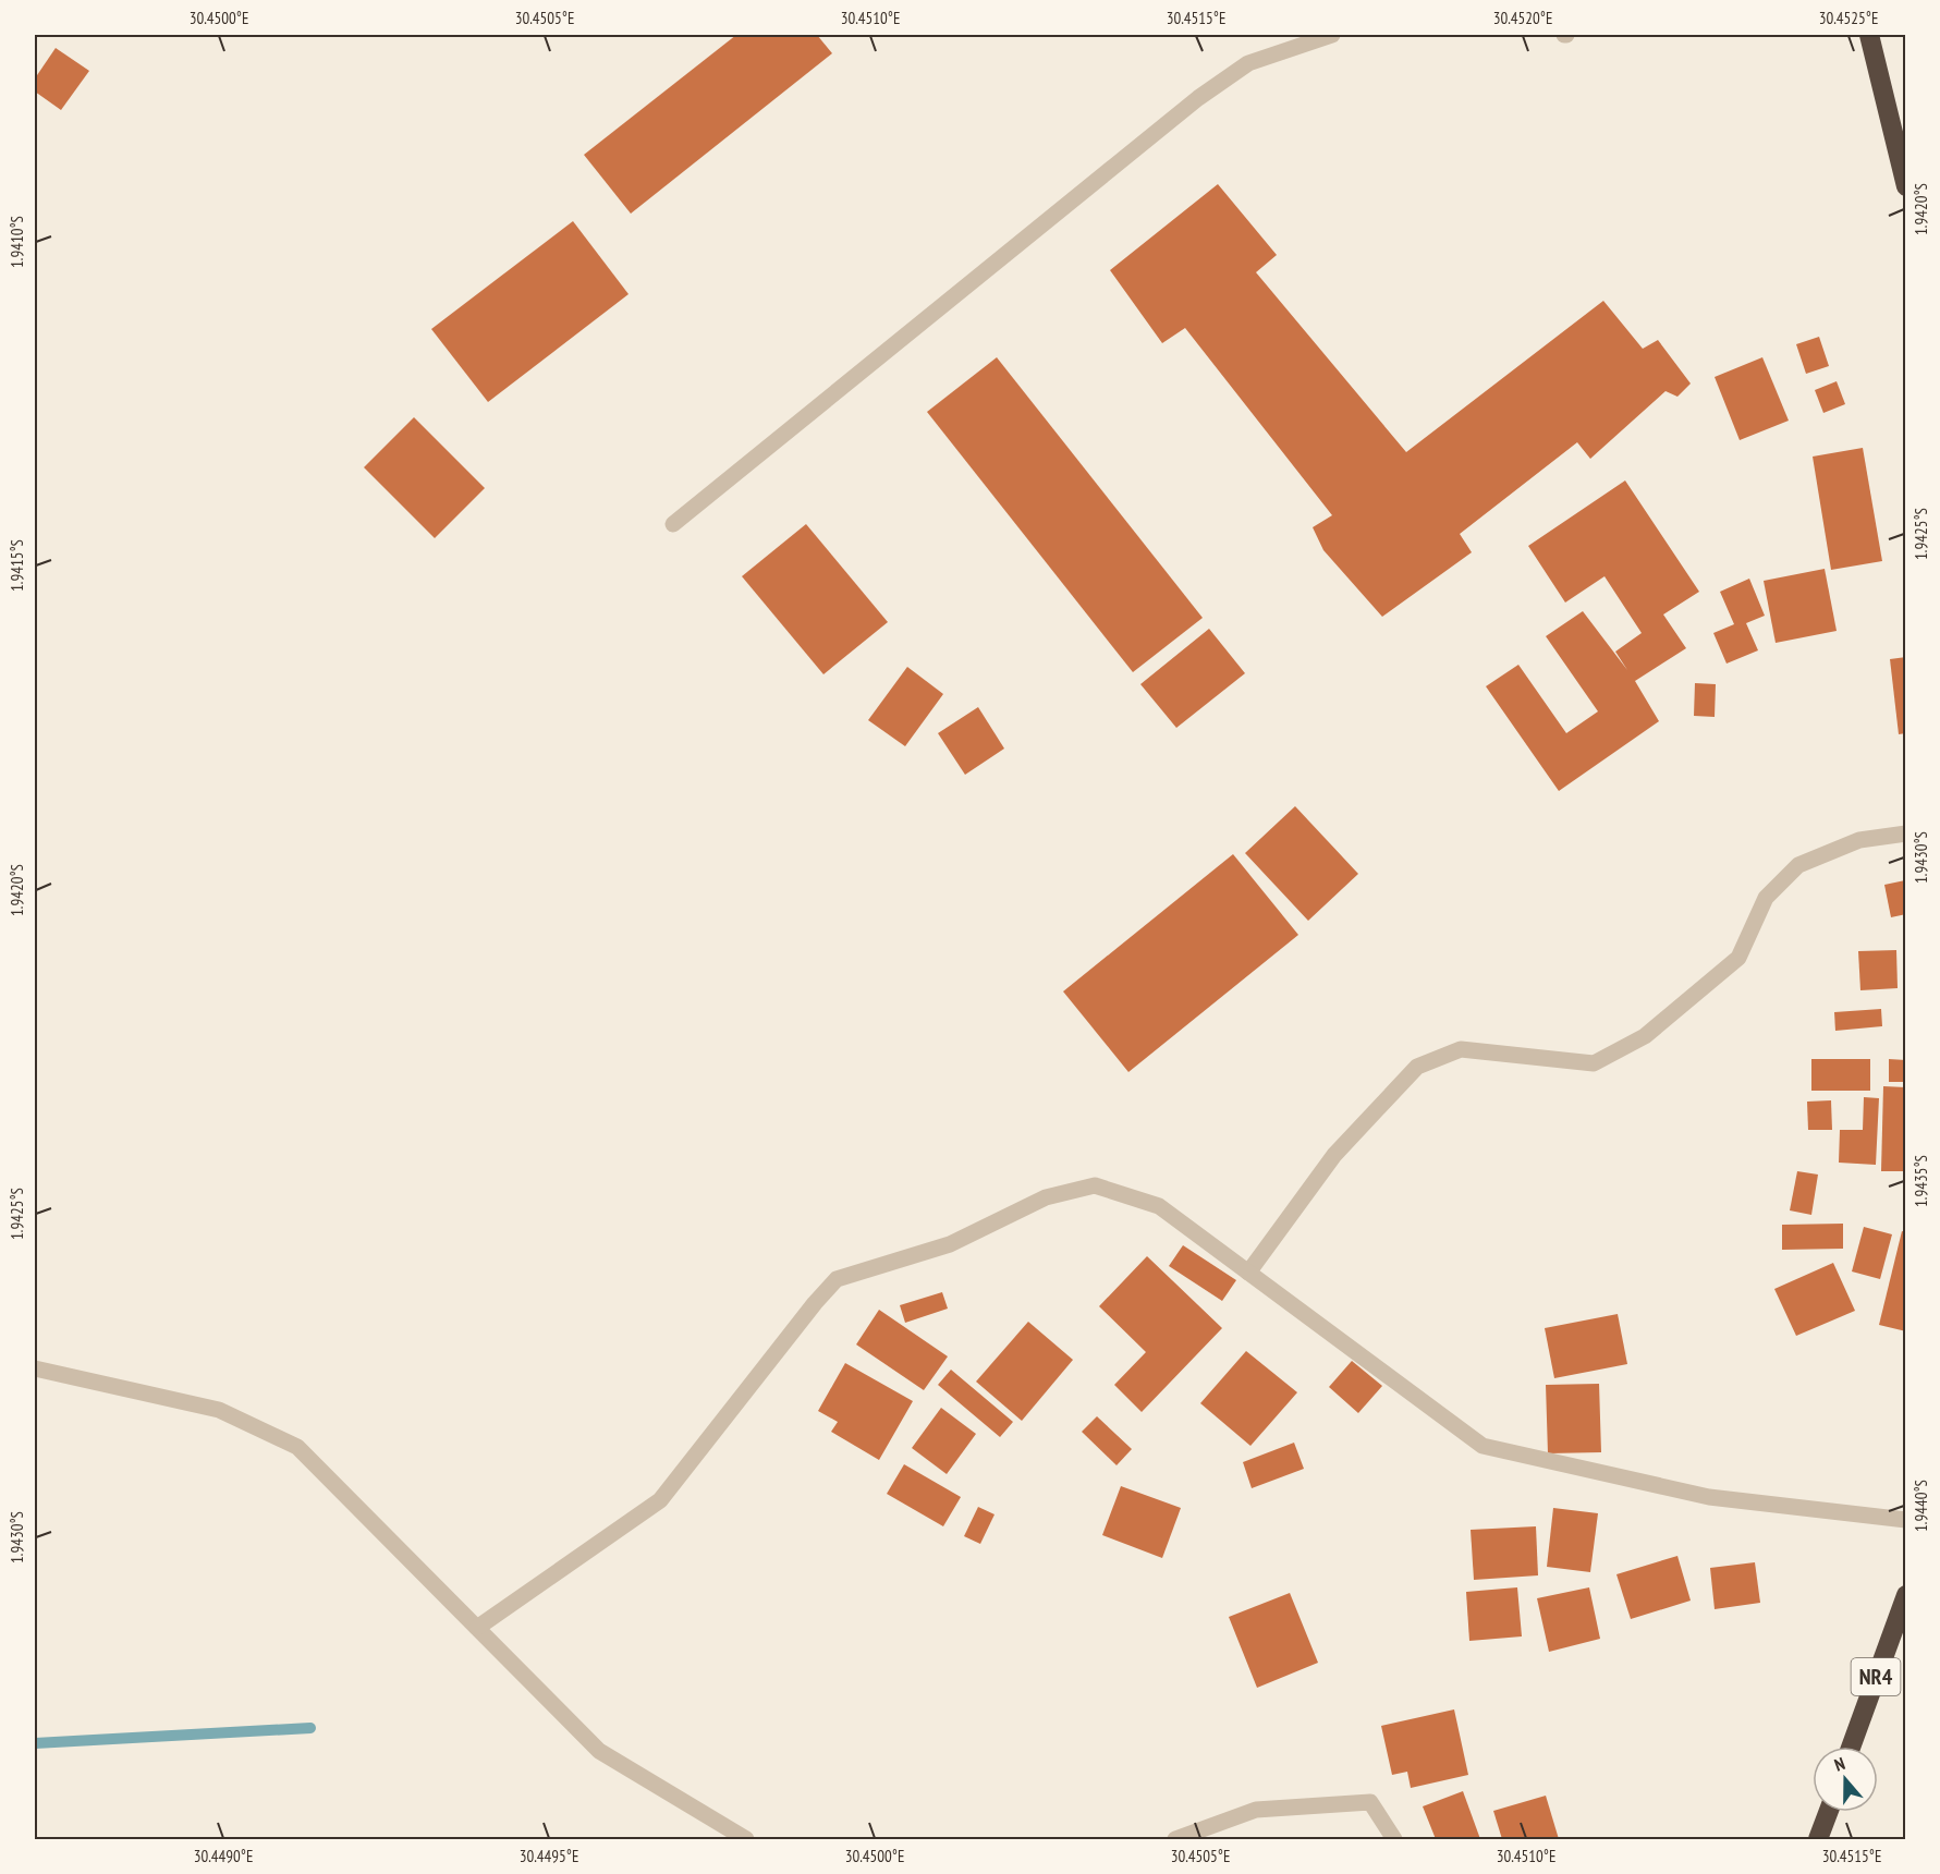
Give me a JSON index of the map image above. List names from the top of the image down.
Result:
{
  "streets": {
    "highway": ["NR4"]
  },
  "north": "top",
  "coordinates": [
    "30.4500°E",
    "30.4505°E",
    "30.4510°E",
    "30.4515°E",
    "30.4520°E",
    "30.4525°E",
    "1.9420°S",
    "1.9410°S",
    "1.9425°S",
    "1.9415°S",
    "1.9430°S",
    "1.9435°S",
    "1.9440°S",
    "30.4490°E",
    "30.4495°E"
  ]
}
